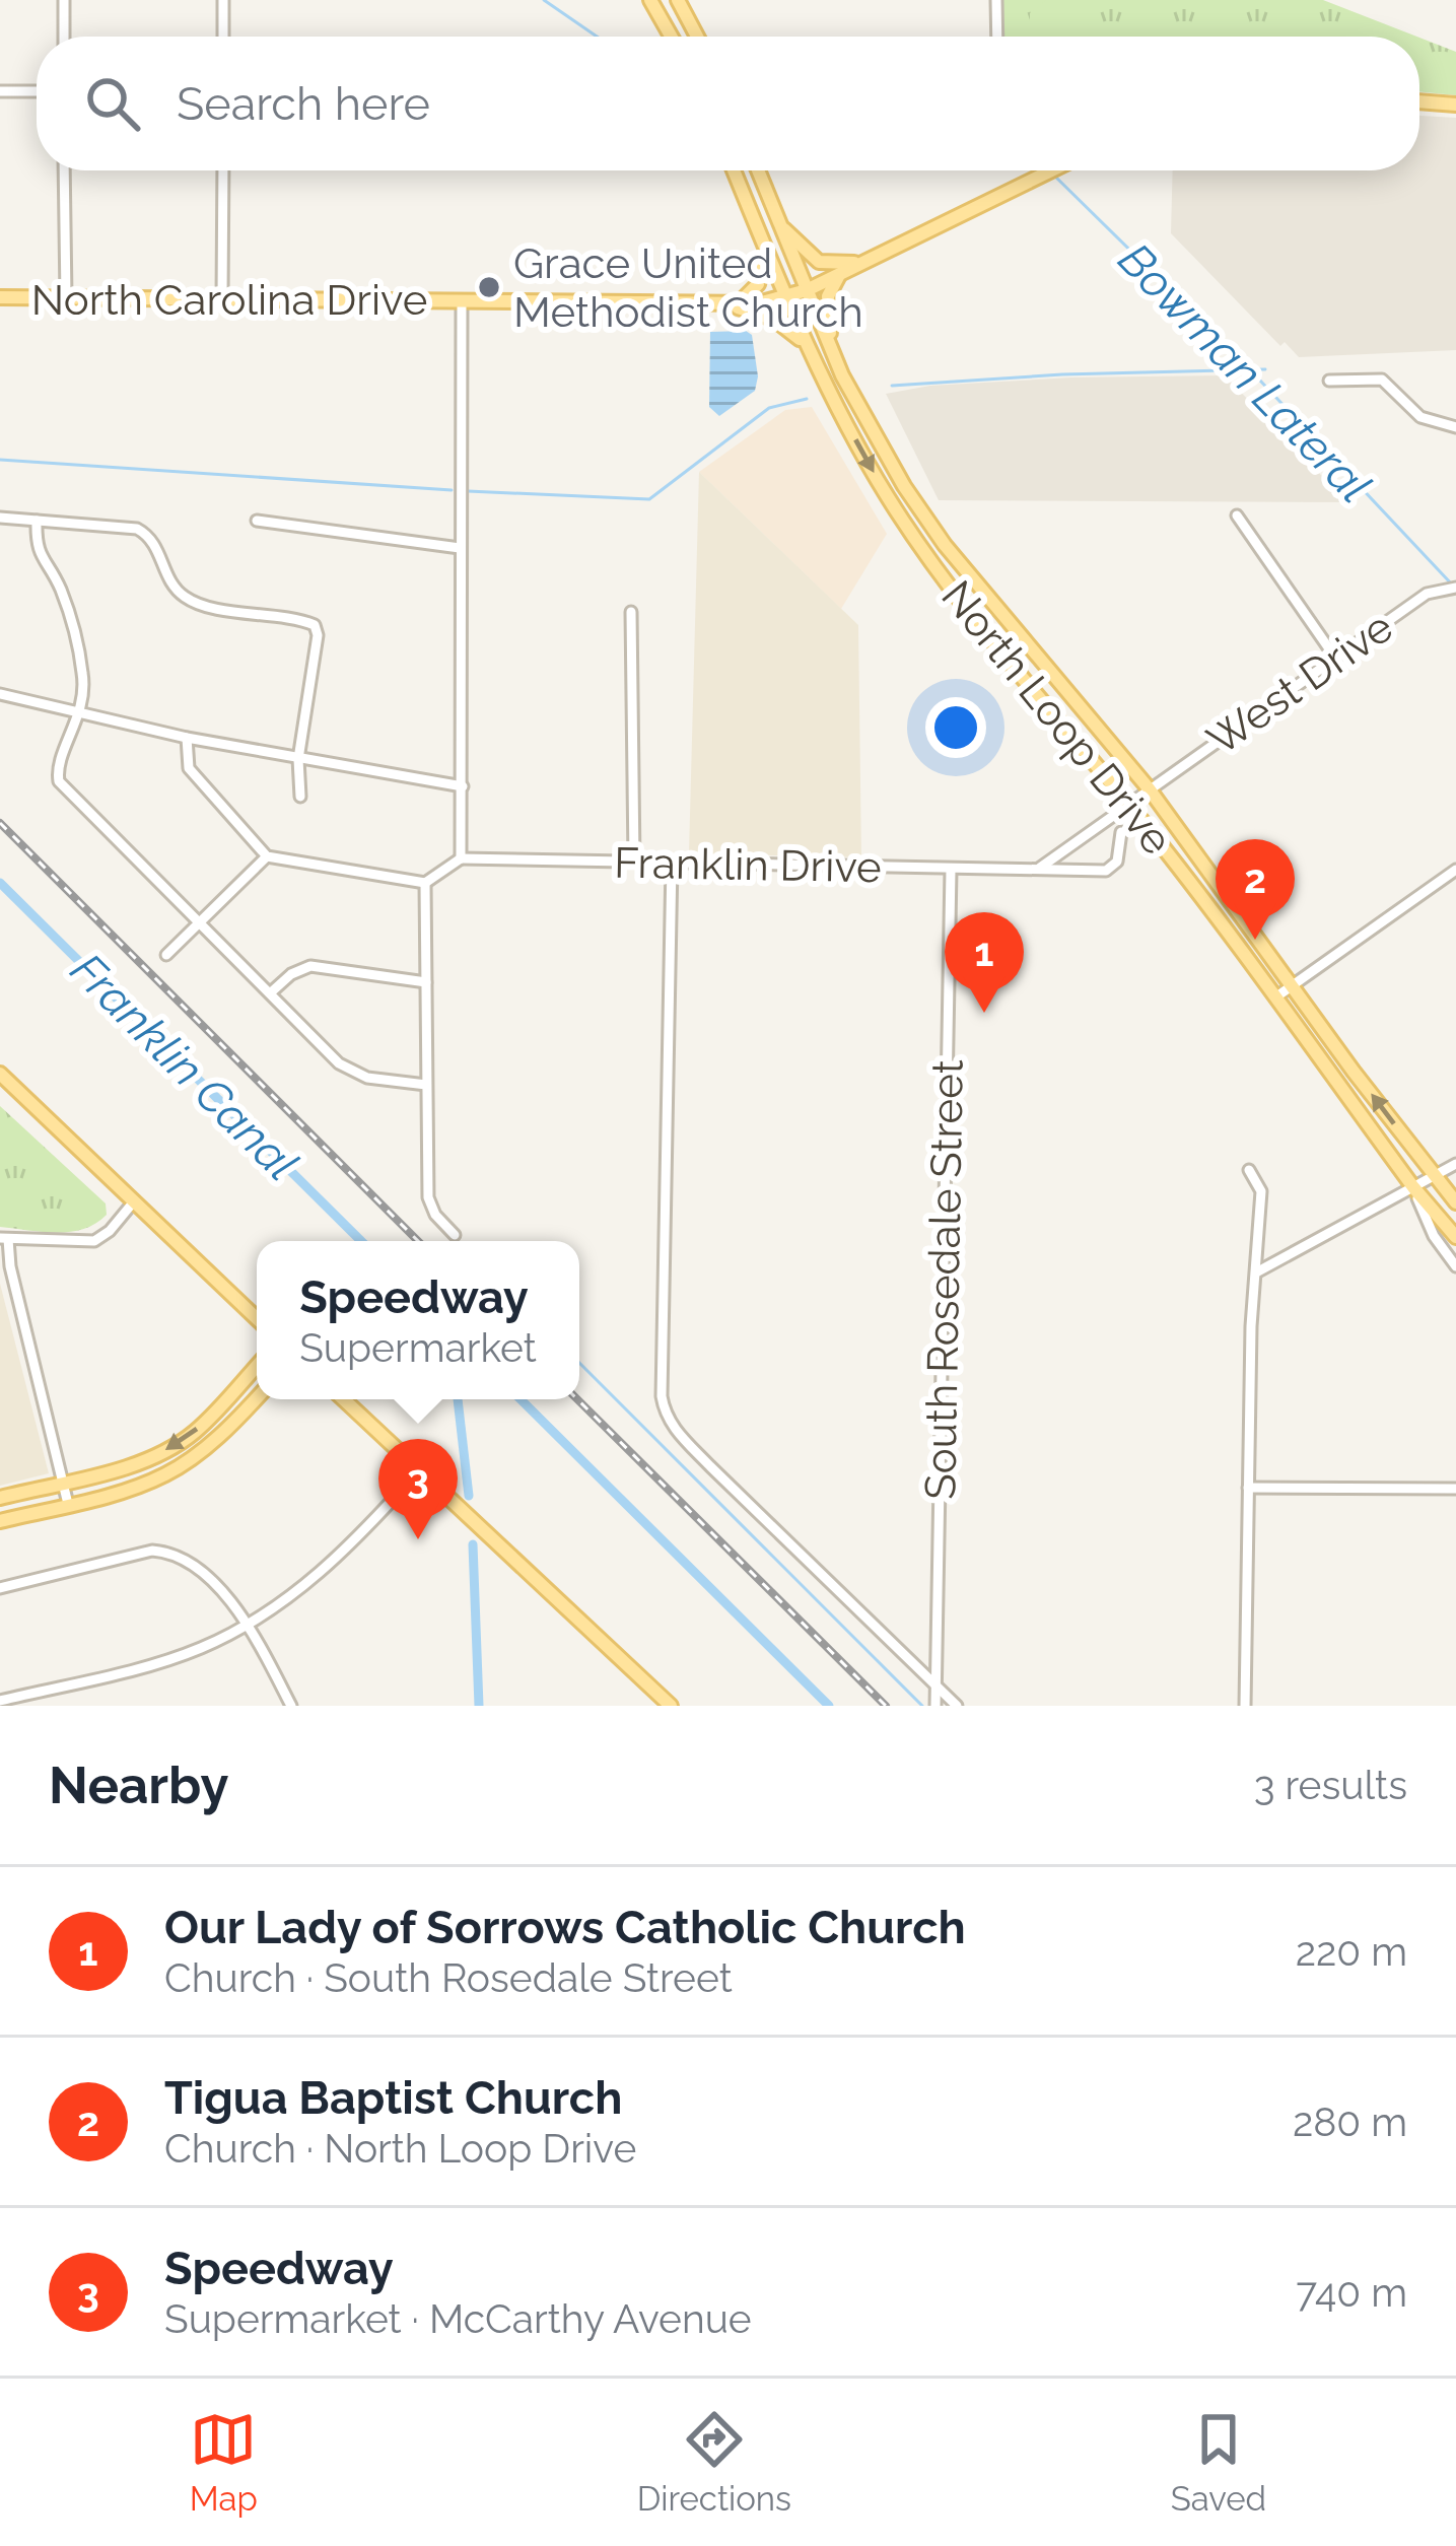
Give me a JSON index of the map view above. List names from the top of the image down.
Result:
{
  "streets": {
    "main road": ["North Carolina Drive", "North Loop Drive"],
    "street": ["West Drive", "Franklin Drive", "South Rosedale Street"]
  },
  "crossings": [
    ["North Carolina Drive", "North Loop Drive"],
    ["West Drive", "North Loop Drive"],
    ["Franklin Drive", "South Rosedale Street"]
  ],
  "water": ["Bowman Lateral", "Franklin Canal"],
  "places": ["Grace United Methodist Church"],
  "page": {
    "search": "Search here",
    "pins": ["2", "1", "3"],
    "popup": ["Speedway", "Supermarket"],
    "heading": ["Nearby", "3 results"],
    "list": [
      {
        "mark": "1",
        "name": "Our Lady of Sorrows Catholic Church",
        "note": "Church · South Rosedale Street",
        "value": "220 m"
      },
      {
        "mark": "2",
        "name": "Tigua Baptist Church",
        "note": "Church · North Loop Drive",
        "value": "280 m"
      },
      {
        "mark": "3",
        "name": "Speedway",
        "note": "Supermarket · McCarthy Avenue",
        "value": "740 m"
      }
    ],
    "nav": ["Map", "Directions", "Saved"]
  }
}
